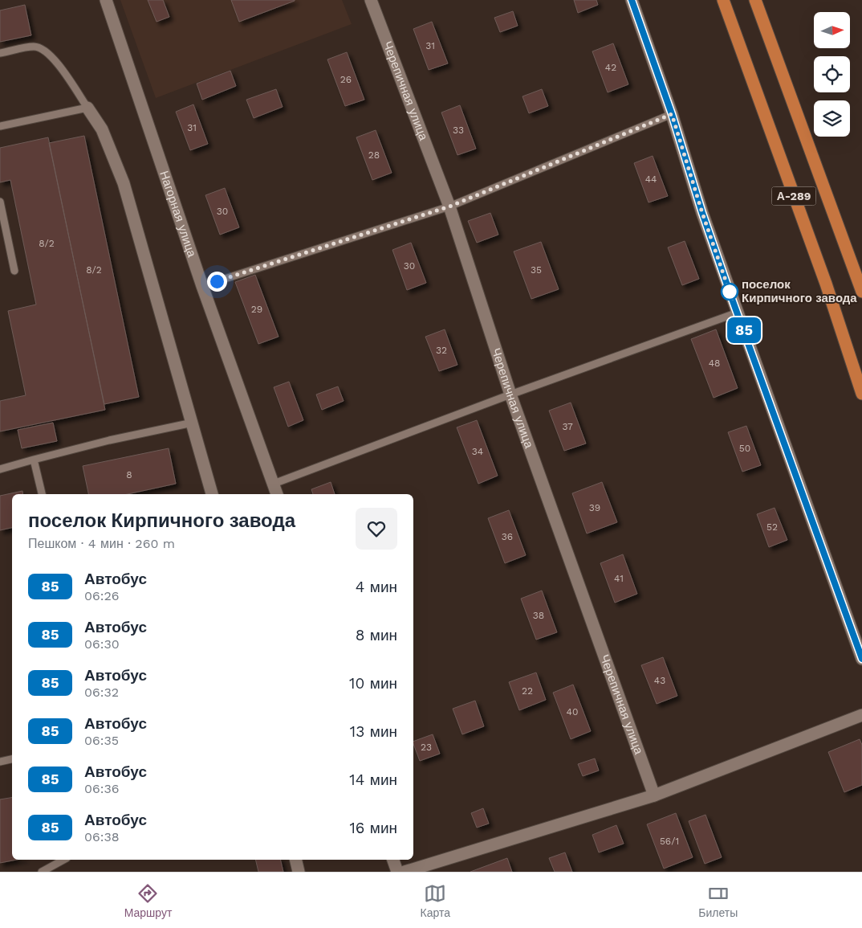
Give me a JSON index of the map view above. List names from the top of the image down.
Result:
{
  "streets": {
    "highway": ["А-289"],
    "street": ["Черепичная улица", "Нагорная улица"]
  },
  "places": ["поселок Кирпичного завода"],
  "lines": ["bus line 85"],
  "house_numbers": [
    "31",
    "42",
    "26",
    "31",
    "33",
    "28",
    "44",
    "30",
    "8/2",
    "30",
    "8/2",
    "35",
    "29",
    "32",
    "48",
    "37",
    "50",
    "34",
    "8",
    "39",
    "52",
    "36",
    "41",
    "38",
    "43",
    "22",
    "40",
    "23",
    "56/1"
  ],
  "north": "right",
  "page": {
    "on_map": "85",
    "heading": ["поселок Кирпичного завода", "Пешком · 4 мин · 260 m"],
    "list": [
      {
        "mark": "85",
        "name": "Автобус",
        "note": "06:26",
        "value": "4 мин"
      },
      {
        "mark": "85",
        "name": "Автобус",
        "note": "06:30",
        "value": "8 мин"
      },
      {
        "mark": "85",
        "name": "Автобус",
        "note": "06:32",
        "value": "10 мин"
      },
      {
        "mark": "85",
        "name": "Автобус",
        "note": "06:35",
        "value": "13 мин"
      },
      {
        "mark": "85",
        "name": "Автобус",
        "note": "06:36",
        "value": "14 мин"
      },
      {
        "mark": "85",
        "name": "Автобус",
        "note": "06:38",
        "value": "16 мин"
      }
    ],
    "tabs": ["Маршрут", "Карта", "Билеты"]
  }
}
